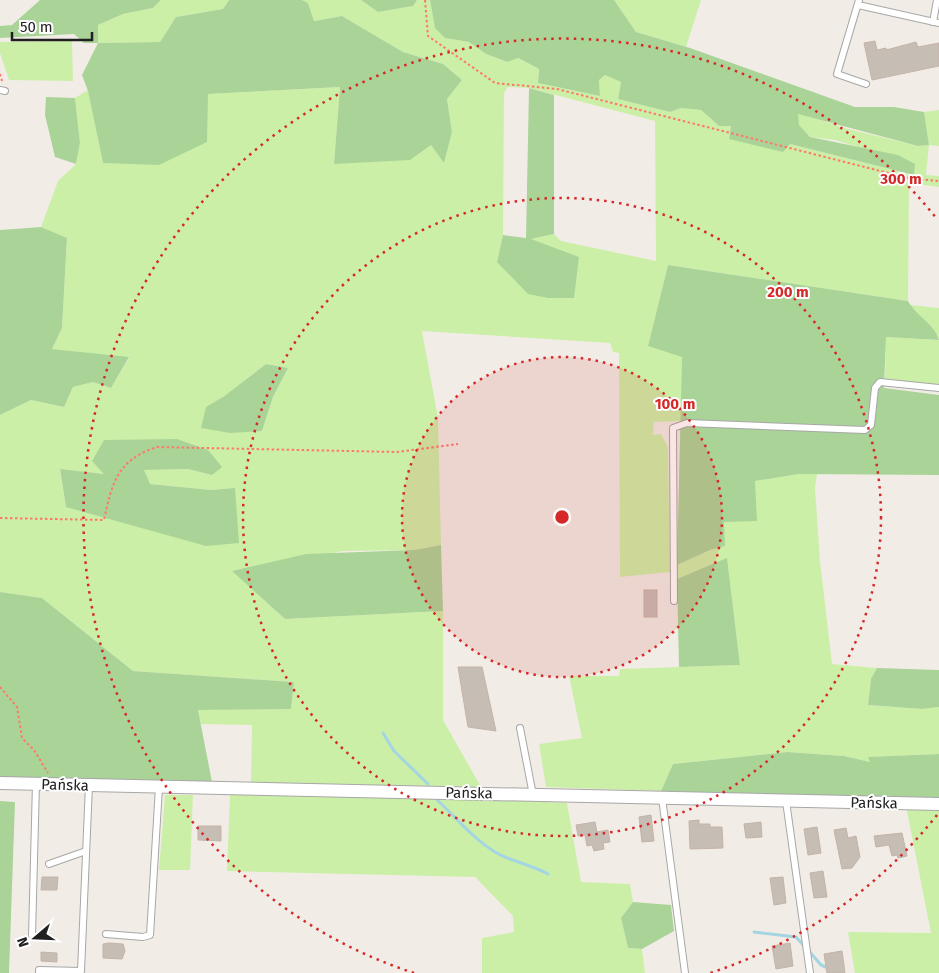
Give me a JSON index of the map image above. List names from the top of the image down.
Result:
{
  "streets": {
    "street": ["Pańska"]
  },
  "scale_bar": "50 m",
  "north": "left",
  "rings": ["300 m", "200 m", "100 m"]
}
